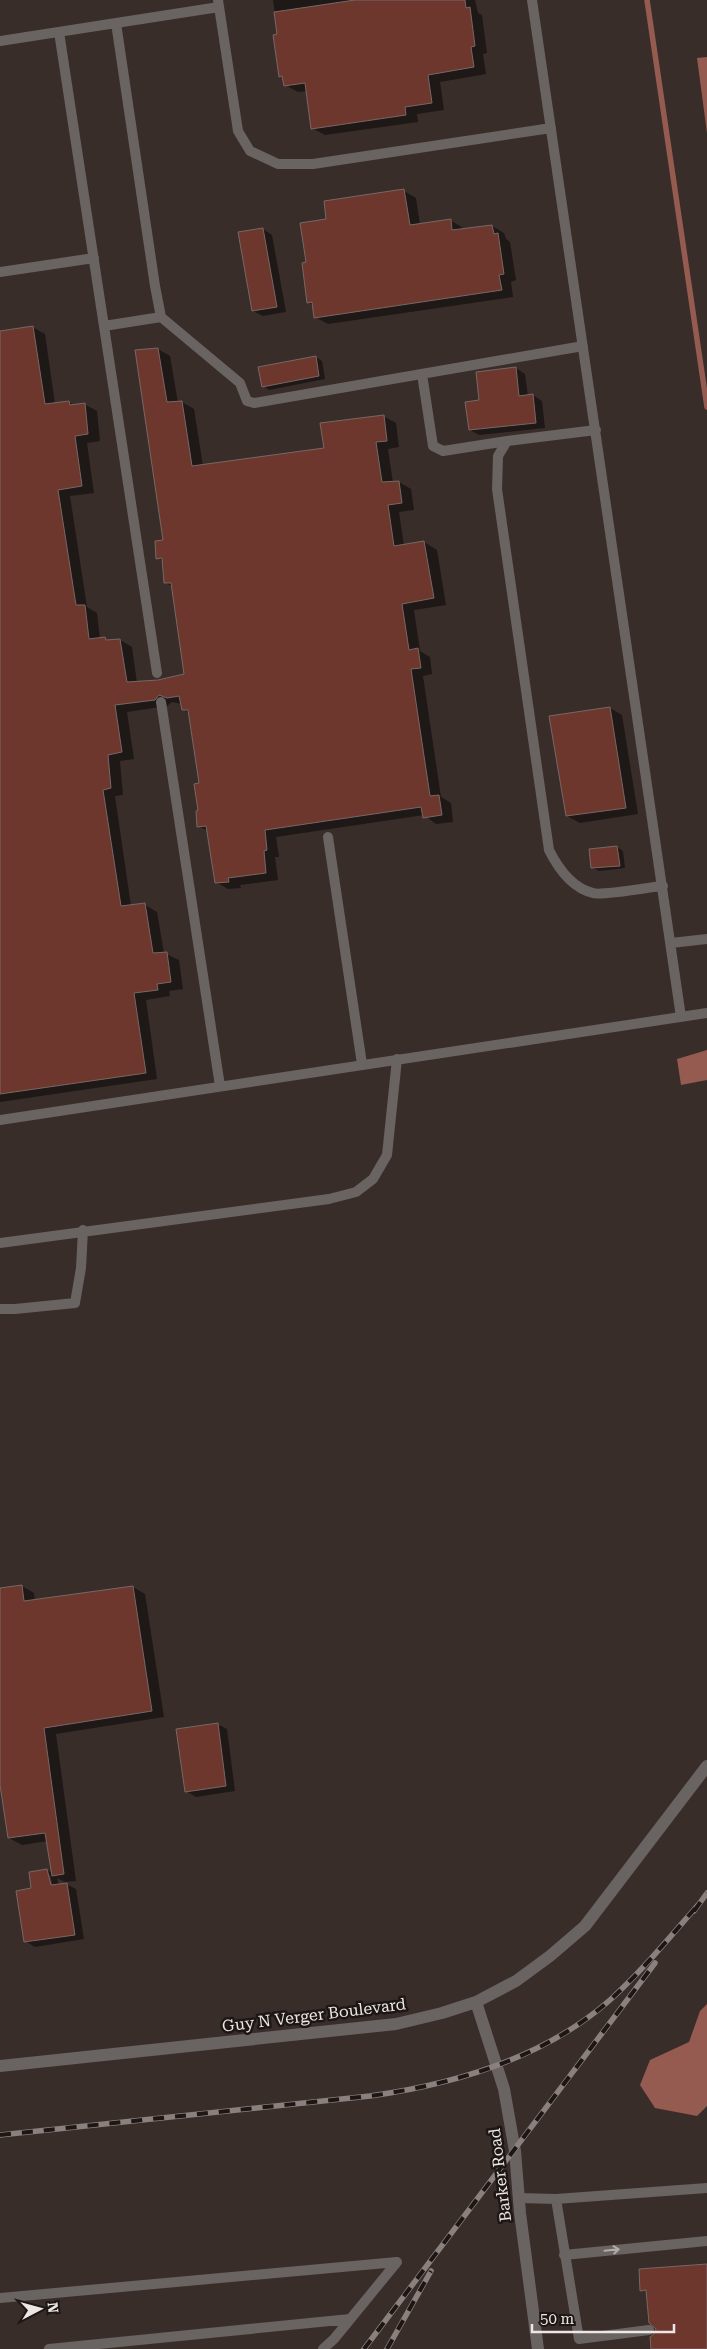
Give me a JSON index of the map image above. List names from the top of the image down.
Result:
{
  "streets": {
    "street": ["Guy N Verger Boulevard", "Barker Road"]
  },
  "crossings": [
    ["Guy N Verger Boulevard", "Barker Road"]
  ],
  "scale_bar": "50 m",
  "north": "right"
}
